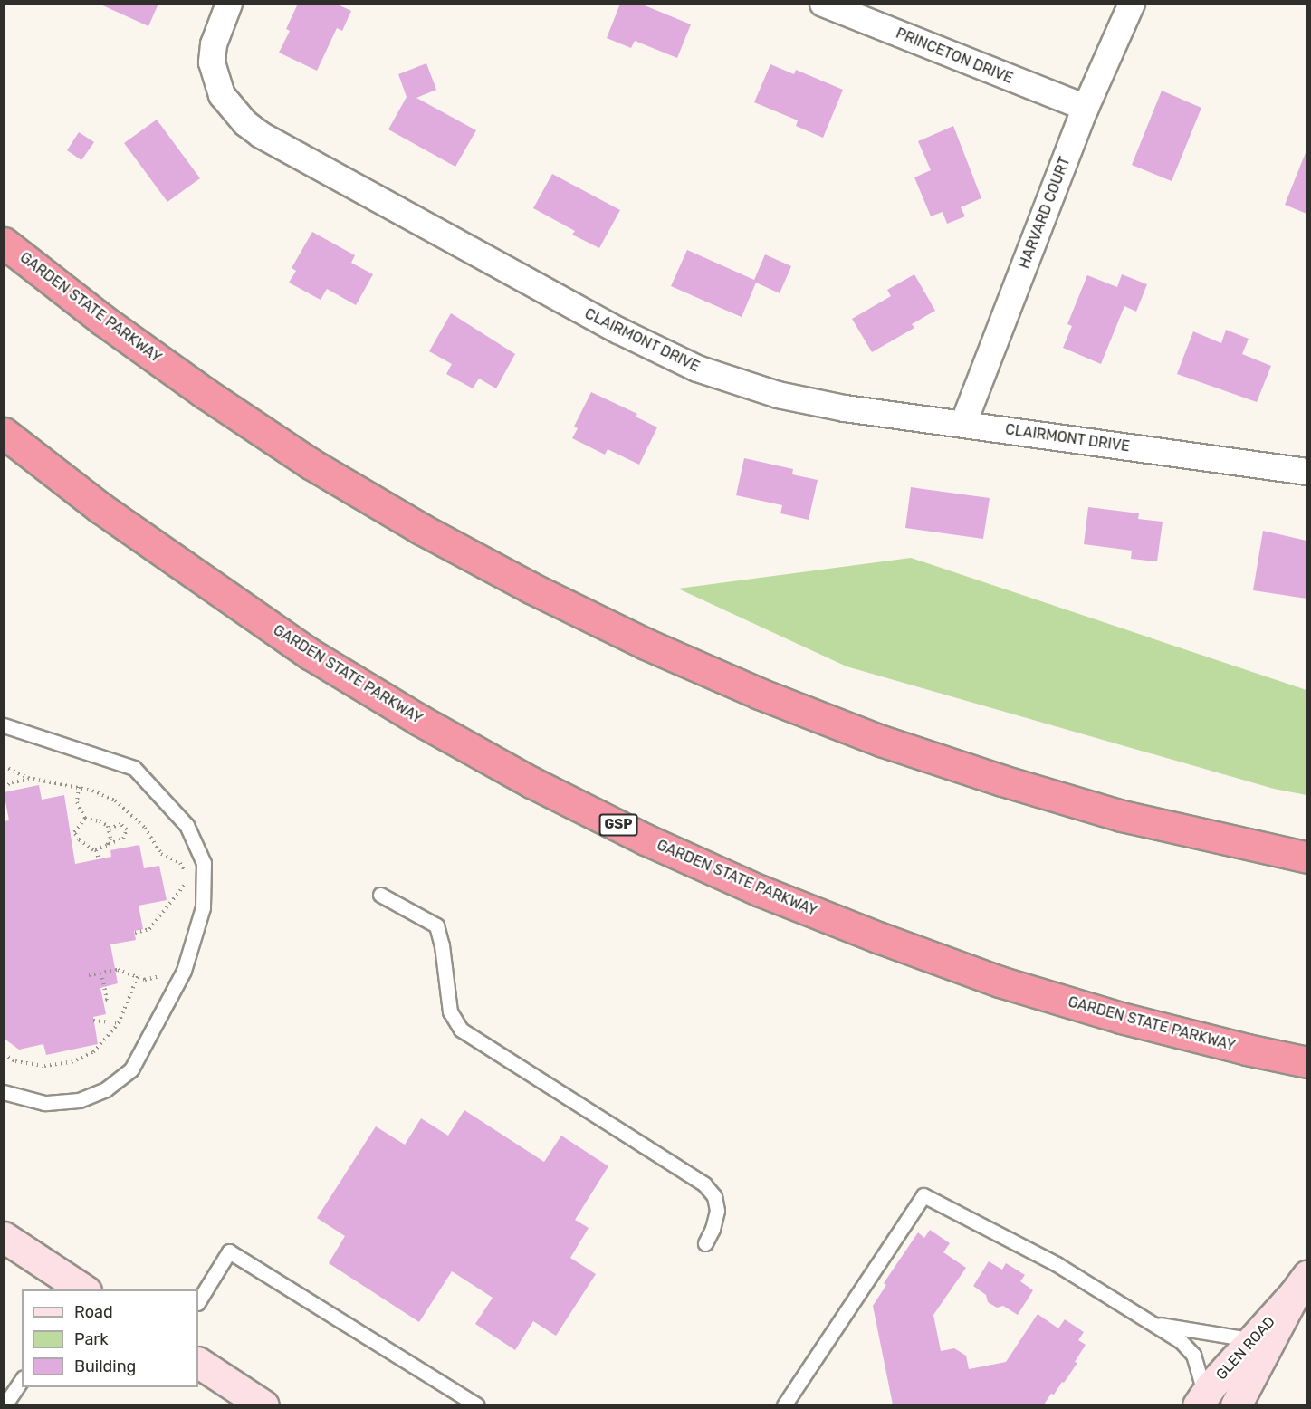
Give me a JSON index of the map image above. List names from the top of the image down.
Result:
{
  "streets": {
    "highway": ["GARDEN STATE PARKWAY", "GSP"],
    "main road": ["GLEN ROAD"],
    "street": ["PRINCETON DRIVE", "HARVARD COURT", "CLAIRMONT DRIVE"]
  },
  "crossings": [
    ["PRINCETON DRIVE", "HARVARD COURT"],
    ["HARVARD COURT", "CLAIRMONT DRIVE"]
  ],
  "legend": ["Road", "Park", "Building"]
}
